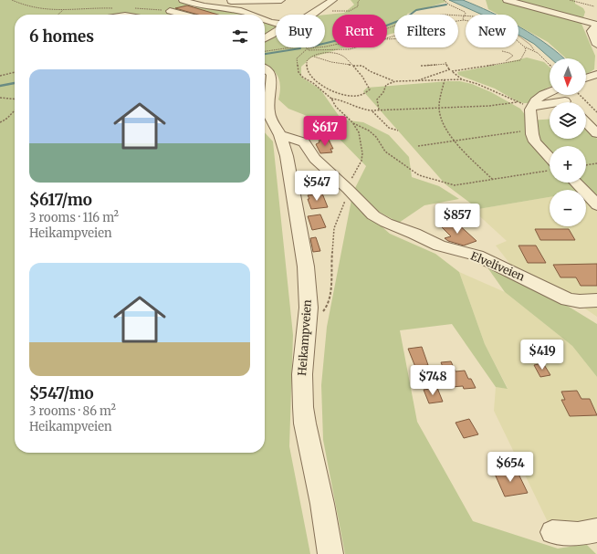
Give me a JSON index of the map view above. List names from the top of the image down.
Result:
{
  "streets": {
    "street": ["Elveliveien", "Heikampveien"]
  },
  "crossings": [
    ["Elveliveien", "Heikampveien"]
  ],
  "north": "bottom",
  "page": {
    "chip": [
      "Buy",
      "Rent",
      "Filters",
      "New"
    ],
    "heading": "6 homes",
    "map_buttons": ["+", "−"],
    "list": [
      {
        "name": "$617/mo",
        "note": "3 rooms · 116 m² · Heikampveien"
      },
      {
        "name": "$547/mo",
        "note": "3 rooms · 86 m² · Heikampveien"
      }
    ],
    "price": [
      "$617",
      "$547",
      "$857",
      "$419",
      "$748",
      "$654"
    ]
  }
}
